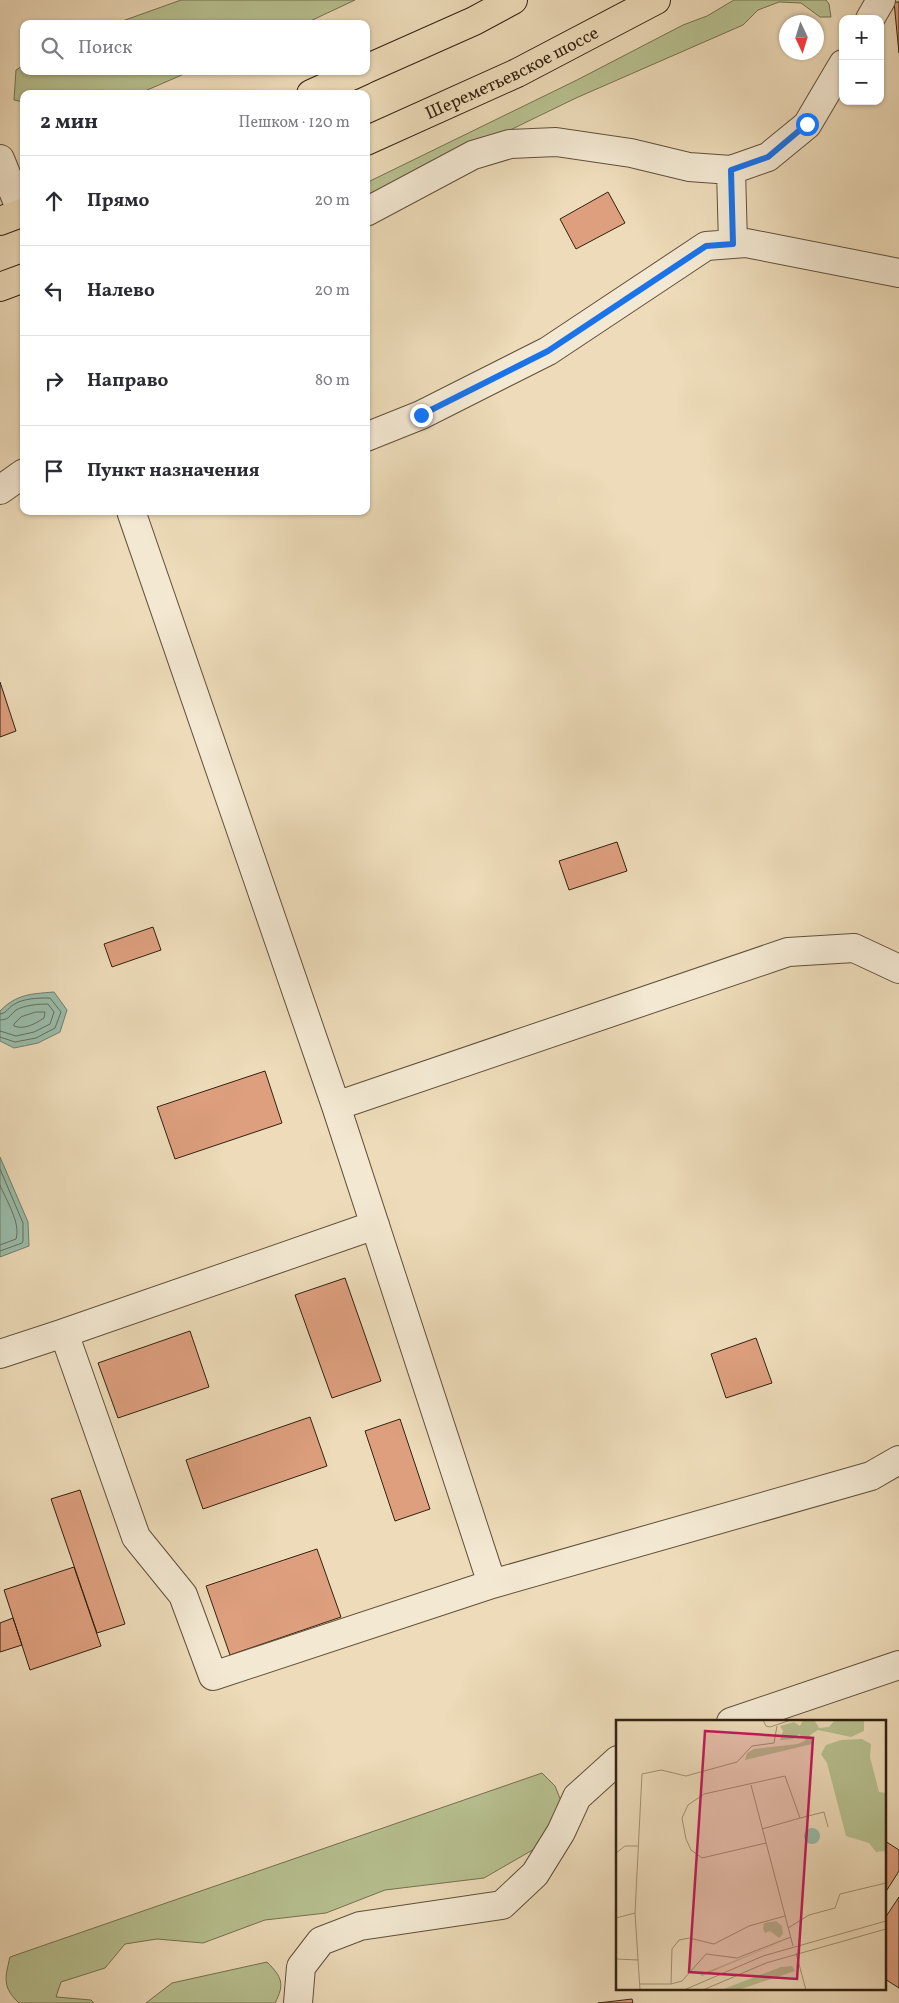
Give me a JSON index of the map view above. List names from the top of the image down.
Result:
{
  "streets": {
    "main road": ["Шереметьевское шоссе"]
  },
  "north": "bottom",
  "page": {
    "map_buttons": ["+", "−"],
    "search": "Поиск",
    "heading": ["2 мин", "Пешком · 120 m"],
    "list": [
      ["Прямо", "20 m"],
      ["Налево", "20 m"],
      ["Направо", "80 m"],
      "Пункт назначения"
    ]
  }
}
